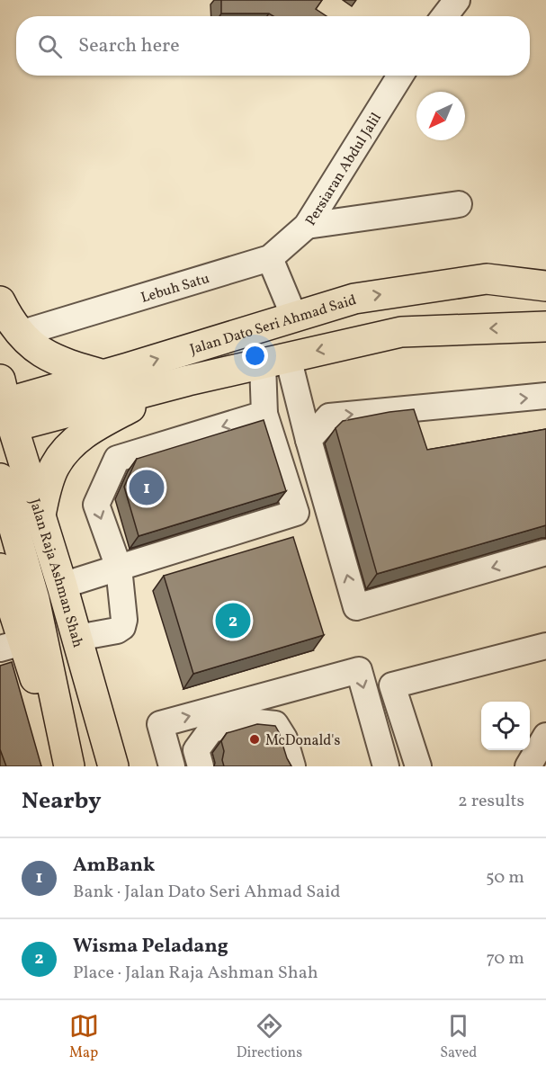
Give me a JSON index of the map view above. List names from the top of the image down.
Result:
{
  "streets": {
    "main road": ["Jalan Dato Seri Ahmad Said", "Jalan Raja Ashman Shah"],
    "street": ["Persiaran Abdul Jalil", "Lebuh Satu"]
  },
  "crossings": [
    ["Persiaran Abdul Jalil", "Lebuh Satu"],
    ["Jalan Dato Seri Ahmad Said", "Jalan Raja Ashman Shah"]
  ],
  "places": ["McDonald's"],
  "north": "bottom left",
  "page": {
    "search": "Search here",
    "pins": ["1", "2"],
    "heading": ["Nearby", "2 results"],
    "list": [
      {
        "mark": "1",
        "name": "AmBank",
        "note": "Bank · Jalan Dato Seri Ahmad Said",
        "value": "50 m"
      },
      {
        "mark": "2",
        "name": "Wisma Peladang",
        "note": "Place · Jalan Raja Ashman Shah",
        "value": "70 m"
      }
    ],
    "nav": ["Map", "Directions", "Saved"]
  }
}
